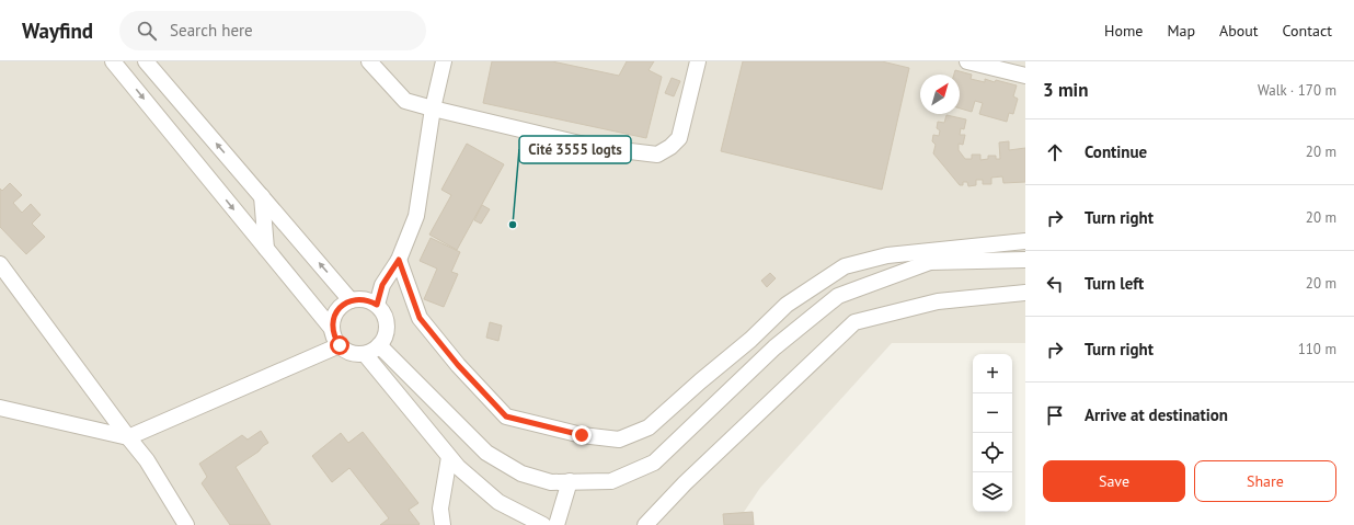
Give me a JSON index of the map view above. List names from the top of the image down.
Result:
{
  "places": ["Cité 3555 logts"],
  "north": "top right",
  "page": {
    "header": "Wayfind",
    "search": "Search here",
    "nav": [
      "Home",
      "Map",
      "About",
      "Contact"
    ],
    "heading": ["3 min", "Walk · 170 m"],
    "list": [
      ["Continue", "20 m"],
      ["Turn right", "20 m"],
      ["Turn left", "20 m"],
      ["Turn right", "110 m"],
      "Arrive at destination"
    ],
    "map_buttons": ["+", "−"],
    "buttons": ["Save", "Share"]
  }
}
